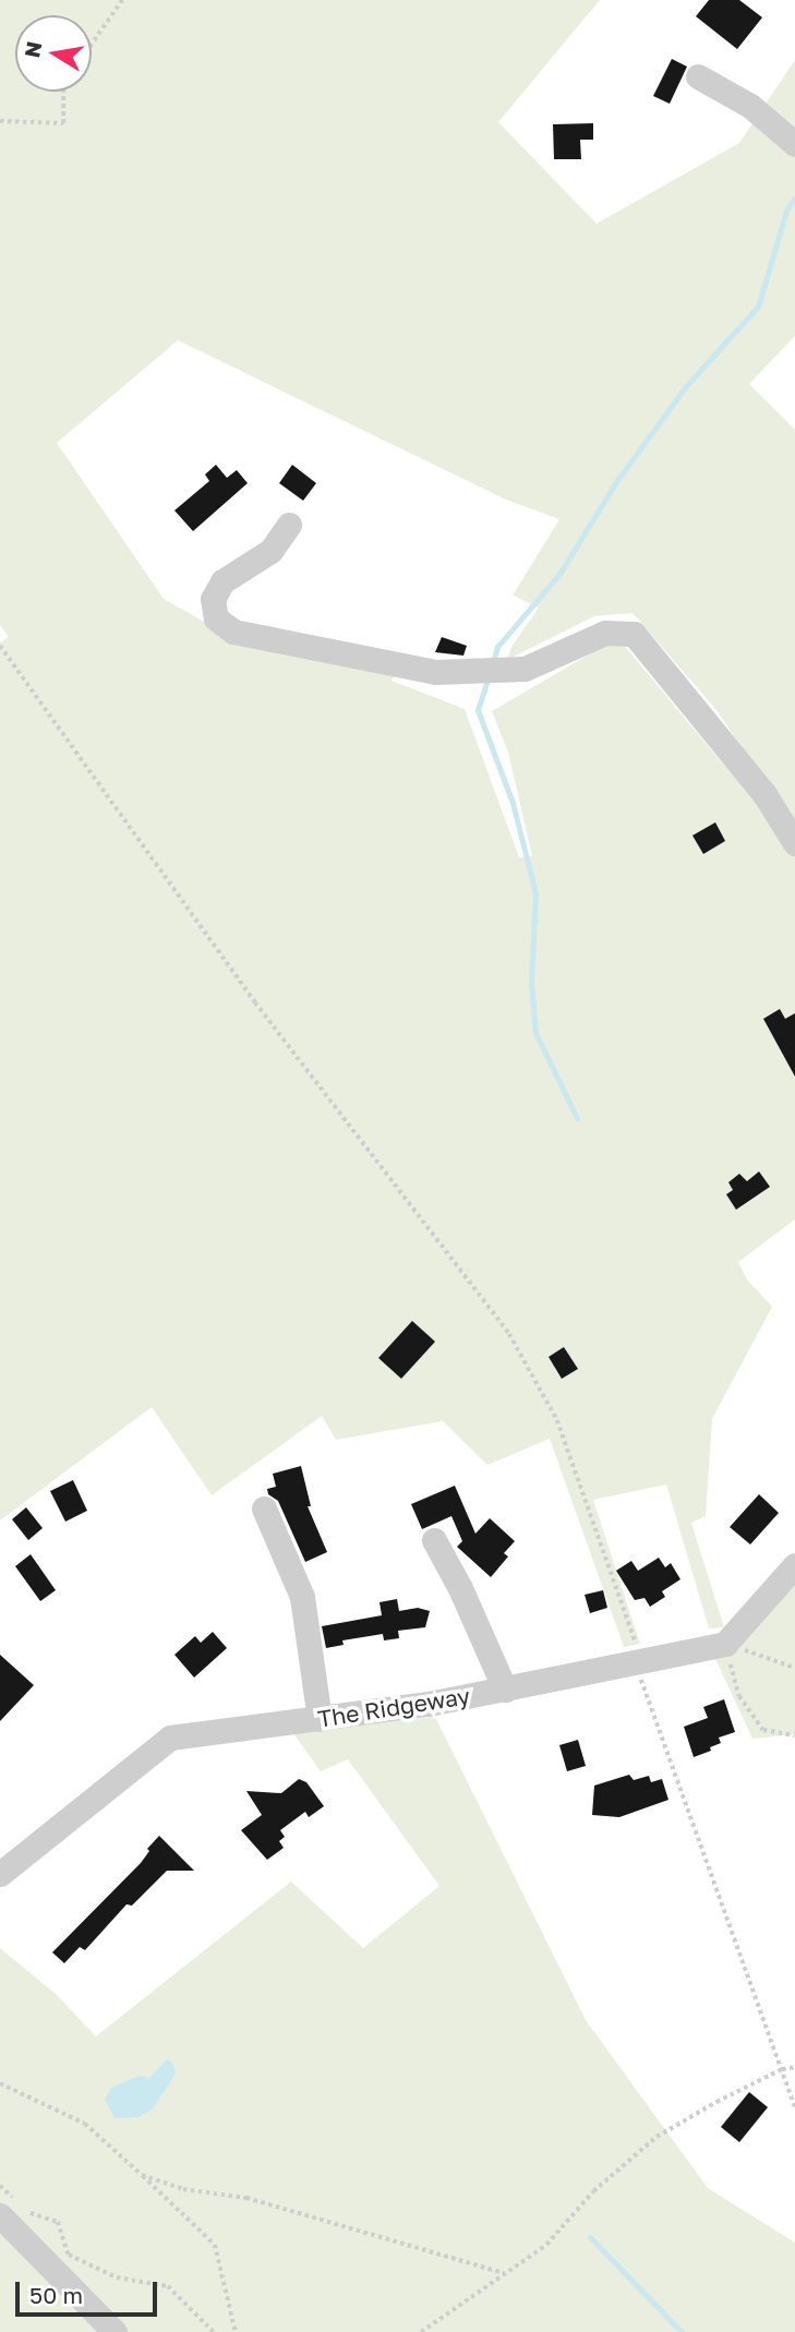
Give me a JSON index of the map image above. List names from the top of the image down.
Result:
{
  "streets": {
    "street": ["The Ridgeway"]
  },
  "scale_bar": "50 m",
  "north": "left"
}
